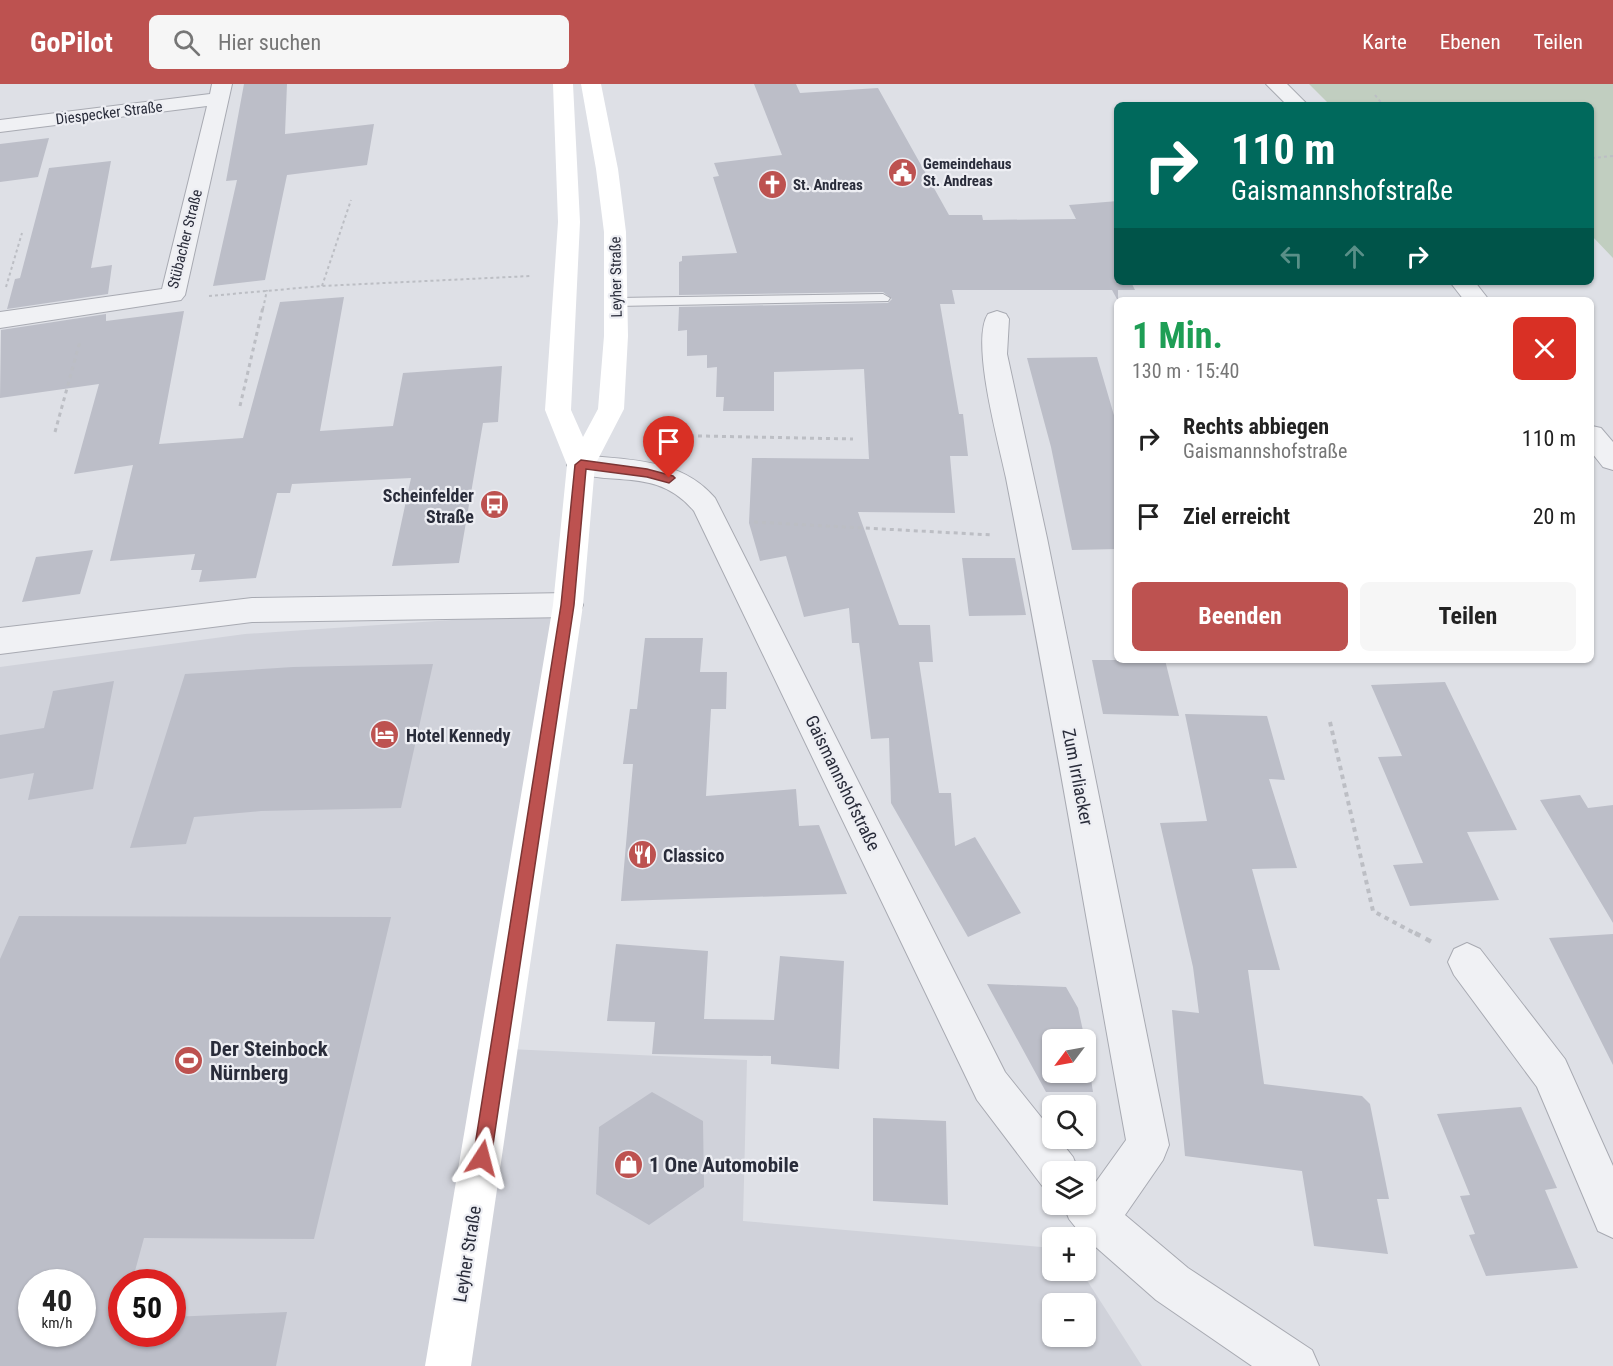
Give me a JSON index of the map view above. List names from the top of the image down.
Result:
{
  "streets": {
    "main road": ["Leyher Straße"],
    "street": [
      "Diespecker Straße",
      "Stübacher Straße",
      "Zum Irrliacker",
      "Gaismannshofstraße"
    ]
  },
  "crossings": [
    ["Diespecker Straße", "Stübacher Straße"],
    ["Leyher Straße", "Gaismannshofstraße"]
  ],
  "places": {
    "public building": ["Gemeindehaus St. Andreas"],
    "church": ["St. Andreas"],
    "bus stop": ["Scheinfelder Straße"],
    "hotel": ["Hotel Kennedy"],
    "restaurant": ["Classico"],
    "sports": ["Der Steinbock Nürnberg"],
    "shop": ["1 One Automobile"]
  },
  "north": "bottom left",
  "page": {
    "header": "GoPilot",
    "search": "Hier suchen",
    "nav": ["Karte", "Ebenen", "Teilen"],
    "turn": ["110 m", "Gaismannshofstraße"],
    "heading": ["1 Min.", "130 m · 15:40"],
    "list": [
      {
        "name": "Rechts abbiegen",
        "note": "Gaismannshofstraße",
        "value": "110 m"
      },
      {
        "name": "Ziel erreicht",
        "value": "20 m"
      }
    ],
    "buttons": ["Beenden", "Teilen"],
    "map_buttons": ["+", "−"],
    "speed": "40 km/h",
    "limit": "50"
  }
}
